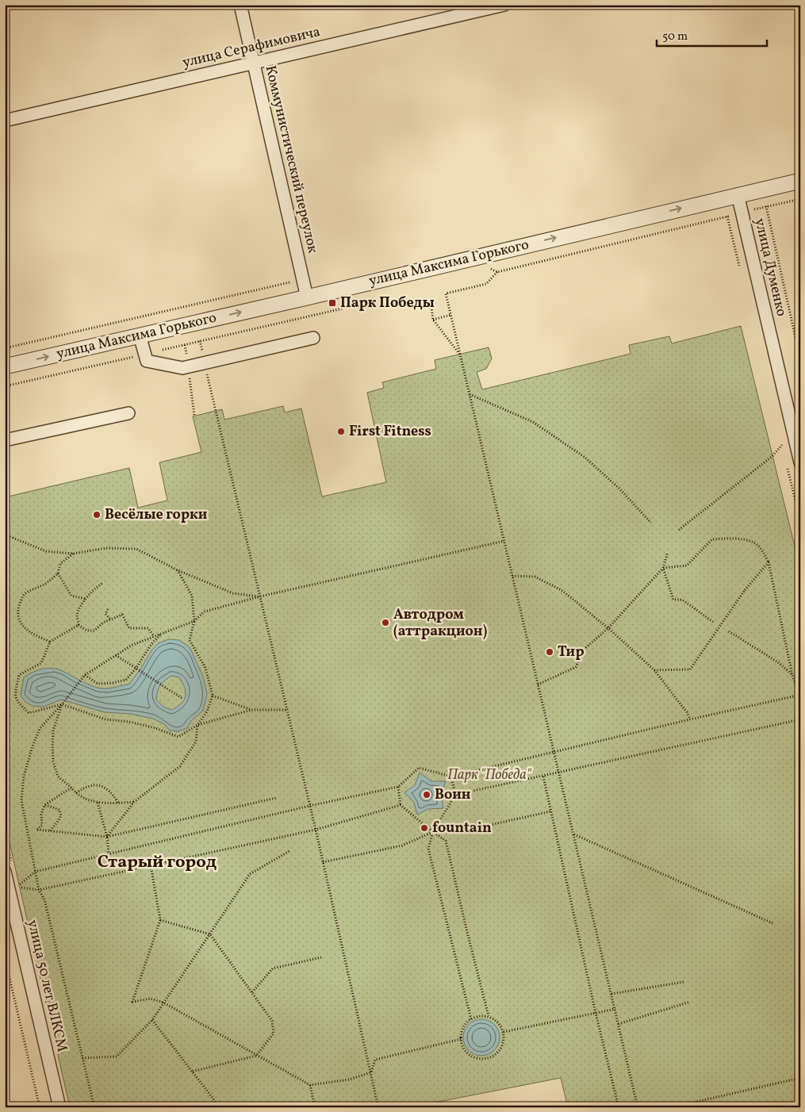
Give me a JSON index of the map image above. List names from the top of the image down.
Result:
{
  "streets": {
    "street": [
      "улица Серафимовича",
      "Коммунистический переулок",
      "улица Максима Горького",
      "улица Думенко",
      "улица 50 лет ВЛКСМ"
    ]
  },
  "crossings": [
    ["улица Серафимовича", "Коммунистический переулок"],
    ["Коммунистический переулок", "улица Максима Горького"],
    ["улица Максима Горького", "улица Думенко"]
  ],
  "one_way": ["улица Максима Горького"],
  "districts": ["Старый город"],
  "parks": ["Парк \"Победа\""],
  "places": {
    "transit": ["Парк Победы"],
    "other": [
      "First Fitness",
      "Весёлые горки",
      "Автодром (аттракцион)",
      "Тир",
      "Воин",
      "fountain"
    ]
  },
  "scale_bar": "50 m"
}
